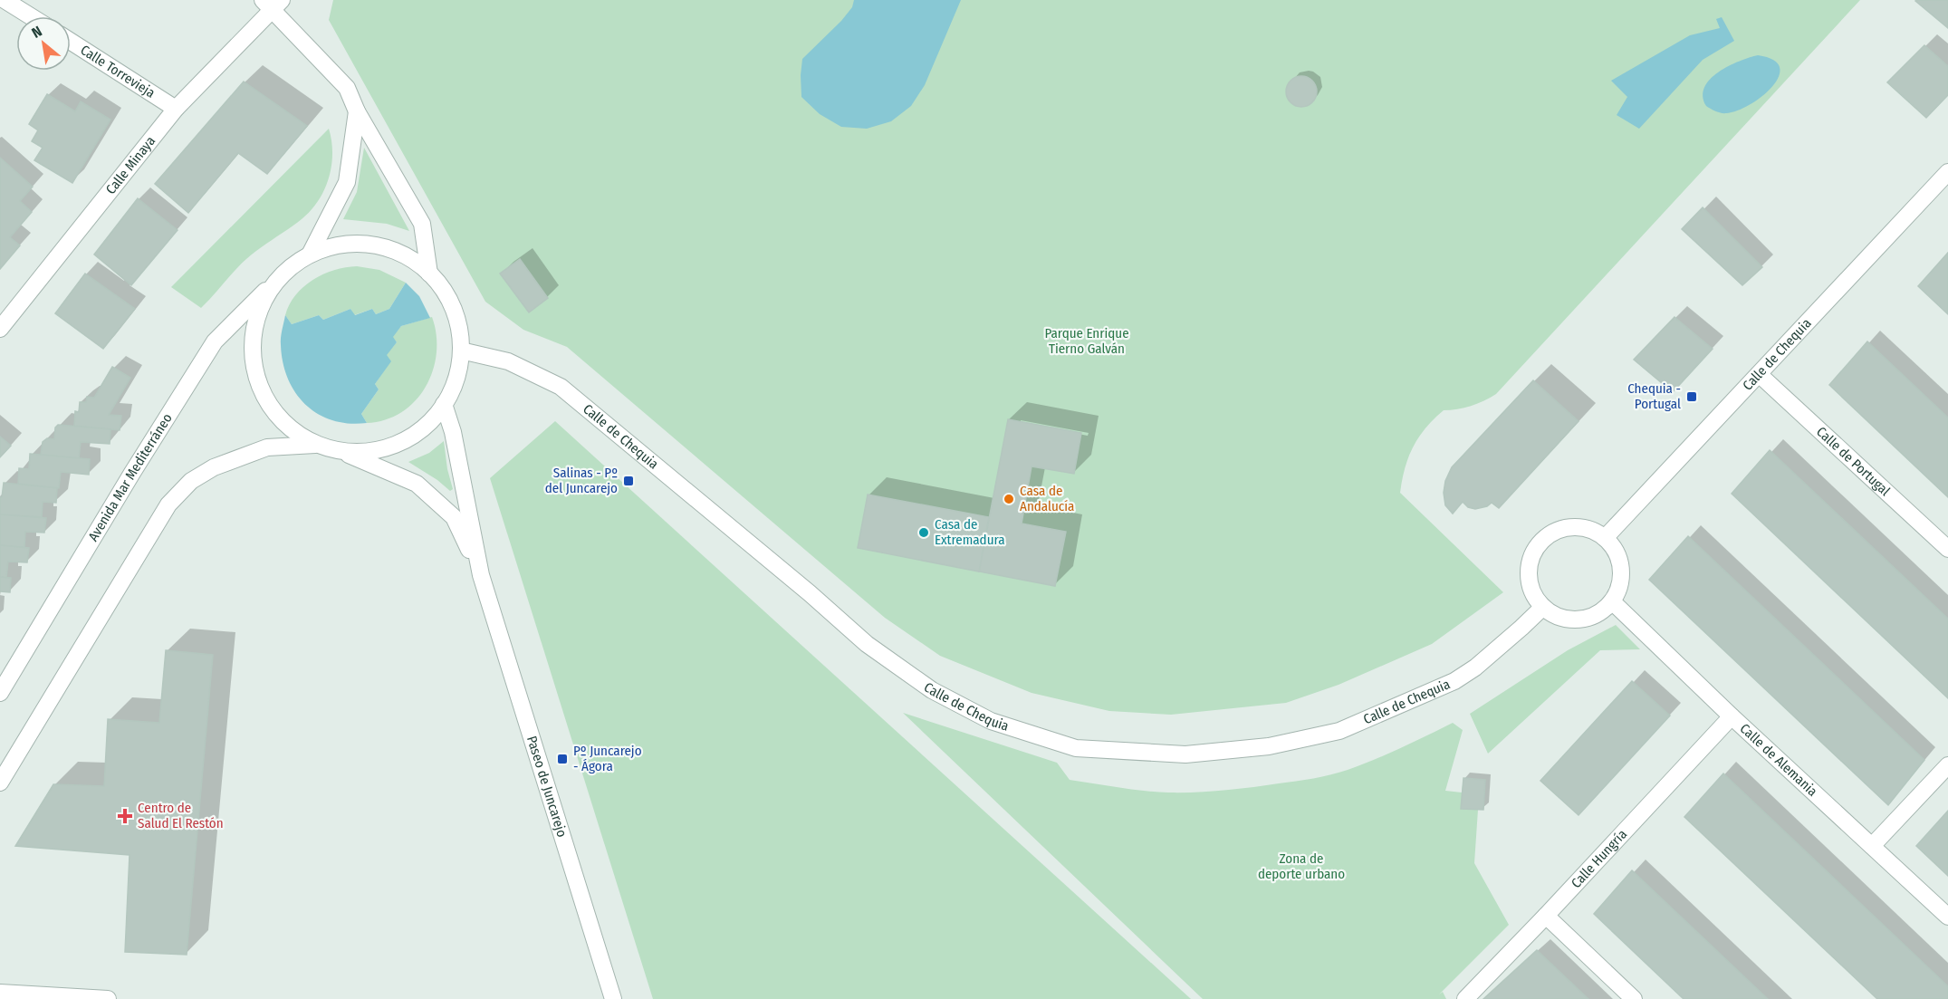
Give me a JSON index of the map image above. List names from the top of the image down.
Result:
{
  "streets": {
    "street": [
      "Calle Torrevieja",
      "Calle Minaya",
      "Calle de Chequia",
      "Calle de Portugal",
      "Avenida Mar Mediterráneo",
      "Calle de Alemania",
      "Paseo de Juncarejo",
      "Calle Hungría"
    ]
  },
  "crossings": [
    ["Calle Torrevieja", "Calle Minaya"],
    ["Calle de Chequia", "Calle de Portugal"],
    ["Calle de Chequia", "Calle de Alemania"],
    ["Calle de Alemania", "Calle Hungría"]
  ],
  "parks": ["Parque Enrique Tierno Galván", "Zona de deporte urbano"],
  "places": {
    "transit": ["Chequia - Portugal", "Salinas - Pº del Juncarejo", "Pº Juncarejo - Ágora"],
    "other": ["Casa de Andalucía", "Casa de Extremadura"],
    "health": ["Centro de Salud El Restón"]
  },
  "north": "top left"
}
